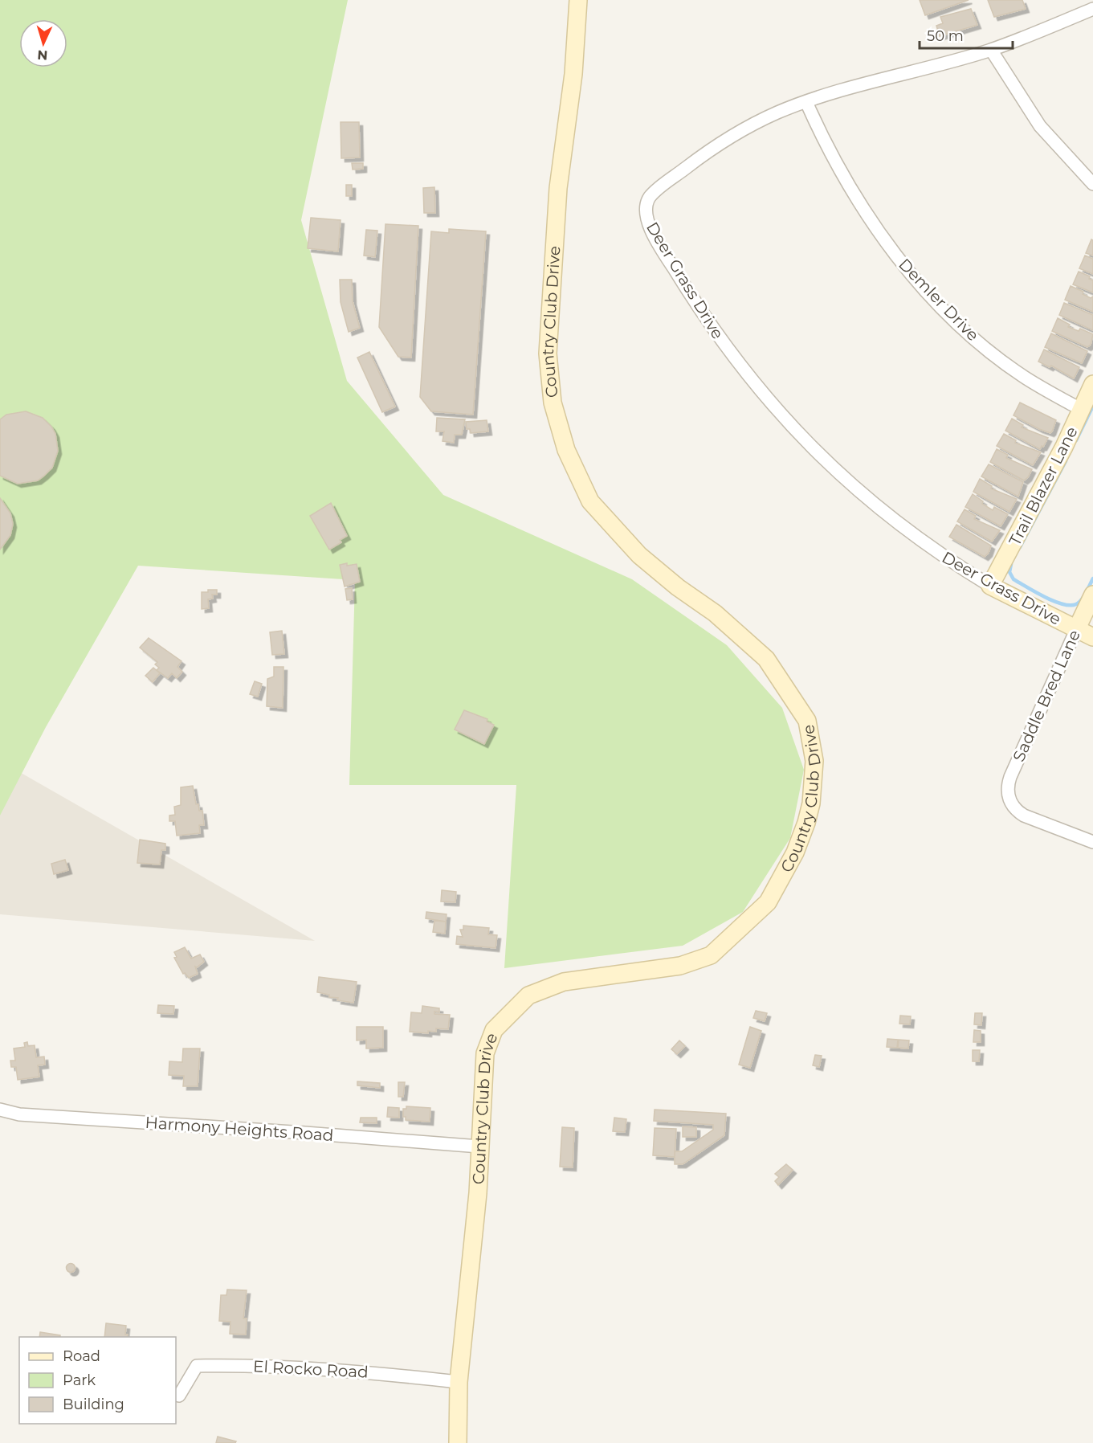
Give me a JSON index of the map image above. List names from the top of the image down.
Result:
{
  "streets": {
    "street": [
      "Deer Grass Drive",
      "Demler Drive",
      "Country Club Drive",
      "Trail Blazer Lane",
      "Saddle Bred Lane",
      "Harmony Heights Road",
      "El Rocko Road"
    ]
  },
  "crossings": [
    ["Deer Grass Drive", "Demler Drive"],
    ["Deer Grass Drive", "Trail Blazer Lane"],
    ["Deer Grass Drive", "Saddle Bred Lane"],
    ["Demler Drive", "Trail Blazer Lane"],
    ["Country Club Drive", "Harmony Heights Road"],
    ["Country Club Drive", "El Rocko Road"]
  ],
  "legend": ["Road", "Park", "Building"],
  "scale_bar": "50 m",
  "north": "bottom"
}
